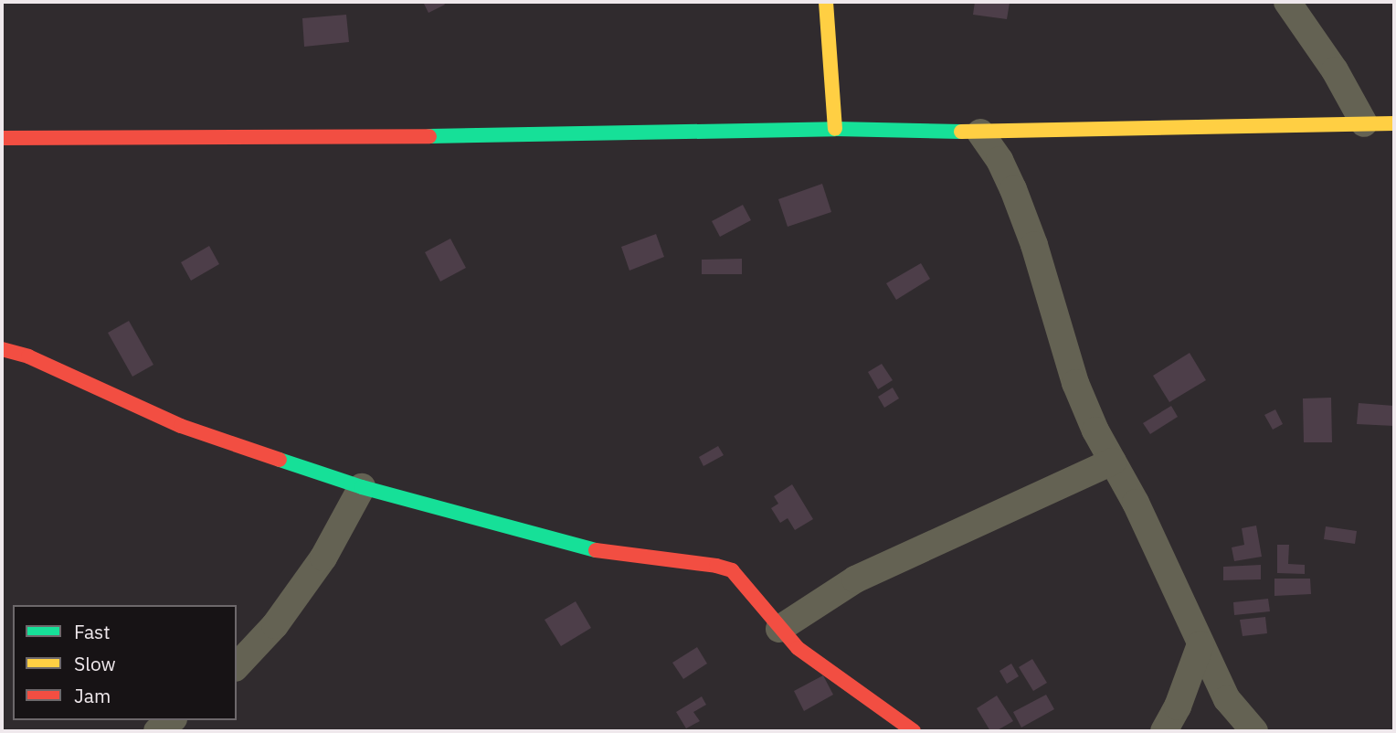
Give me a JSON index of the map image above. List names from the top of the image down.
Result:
{
  "legend": ["Fast", "Slow", "Jam"]
}
